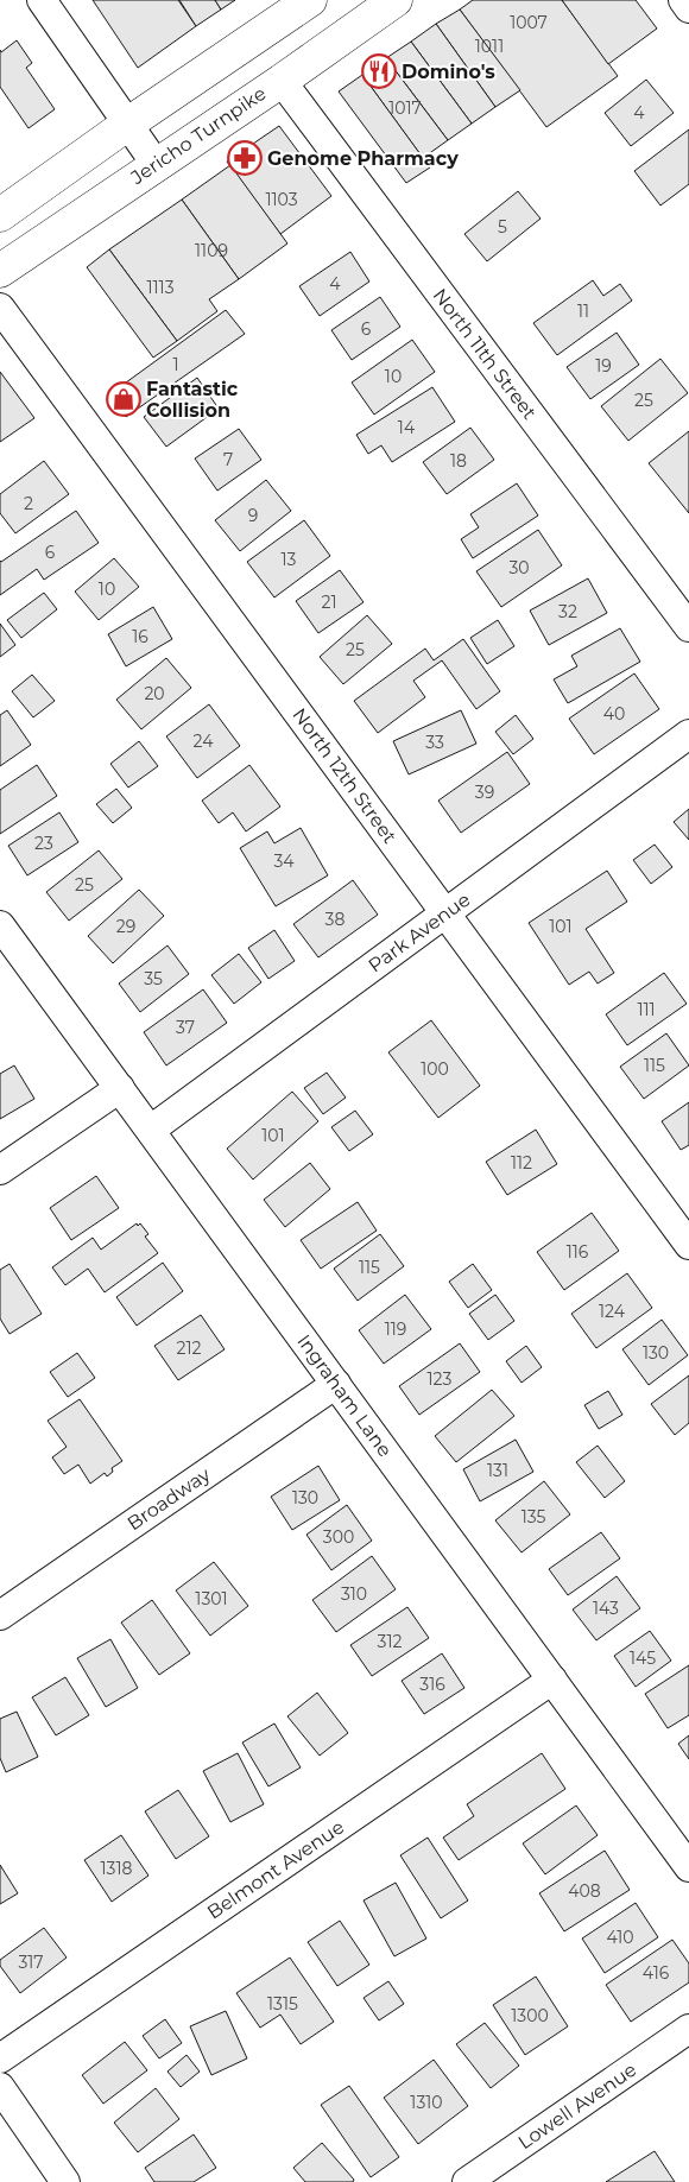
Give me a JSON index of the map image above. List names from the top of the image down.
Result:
{
  "streets": {
    "main road": ["Jericho Turnpike"],
    "street": [
      "North 11th Street",
      "North 12th Street",
      "Park Avenue",
      "Ingraham Lane",
      "Broadway",
      "Belmont Avenue",
      "Lowell Avenue"
    ]
  },
  "crossings": [
    ["Jericho Turnpike", "North 11th Street"],
    ["North 12th Street", "Park Avenue"],
    ["Park Avenue", "Ingraham Lane"],
    ["Ingraham Lane", "Broadway"],
    ["Ingraham Lane", "Belmont Avenue"]
  ],
  "places": {
    "restaurant": ["Domino's"],
    "pharmacy": ["Genome Pharmacy"],
    "shop": ["Fantastic Collision"]
  },
  "house_numbers": [
    "1007",
    "1011",
    "1017",
    "4",
    "1103",
    "5",
    "1109",
    "4",
    "1113",
    "11",
    "6",
    "1",
    "19",
    "10",
    "25",
    "14",
    "7",
    "18",
    "2",
    "9",
    "6",
    "13",
    "30",
    "10",
    "21",
    "32",
    "16",
    "25",
    "20",
    "40",
    "24",
    "33",
    "39",
    "23",
    "34",
    "25",
    "38",
    "29",
    "101",
    "35",
    "111",
    "37",
    "115",
    "100",
    "101",
    "112",
    "116",
    "115",
    "124",
    "119",
    "212",
    "130",
    "123",
    "131",
    "130",
    "135",
    "300",
    "310",
    "1301",
    "143",
    "312",
    "145",
    "316",
    "1318",
    "408",
    "410",
    "317",
    "416",
    "1315",
    "1300",
    "1310"
  ]
}
